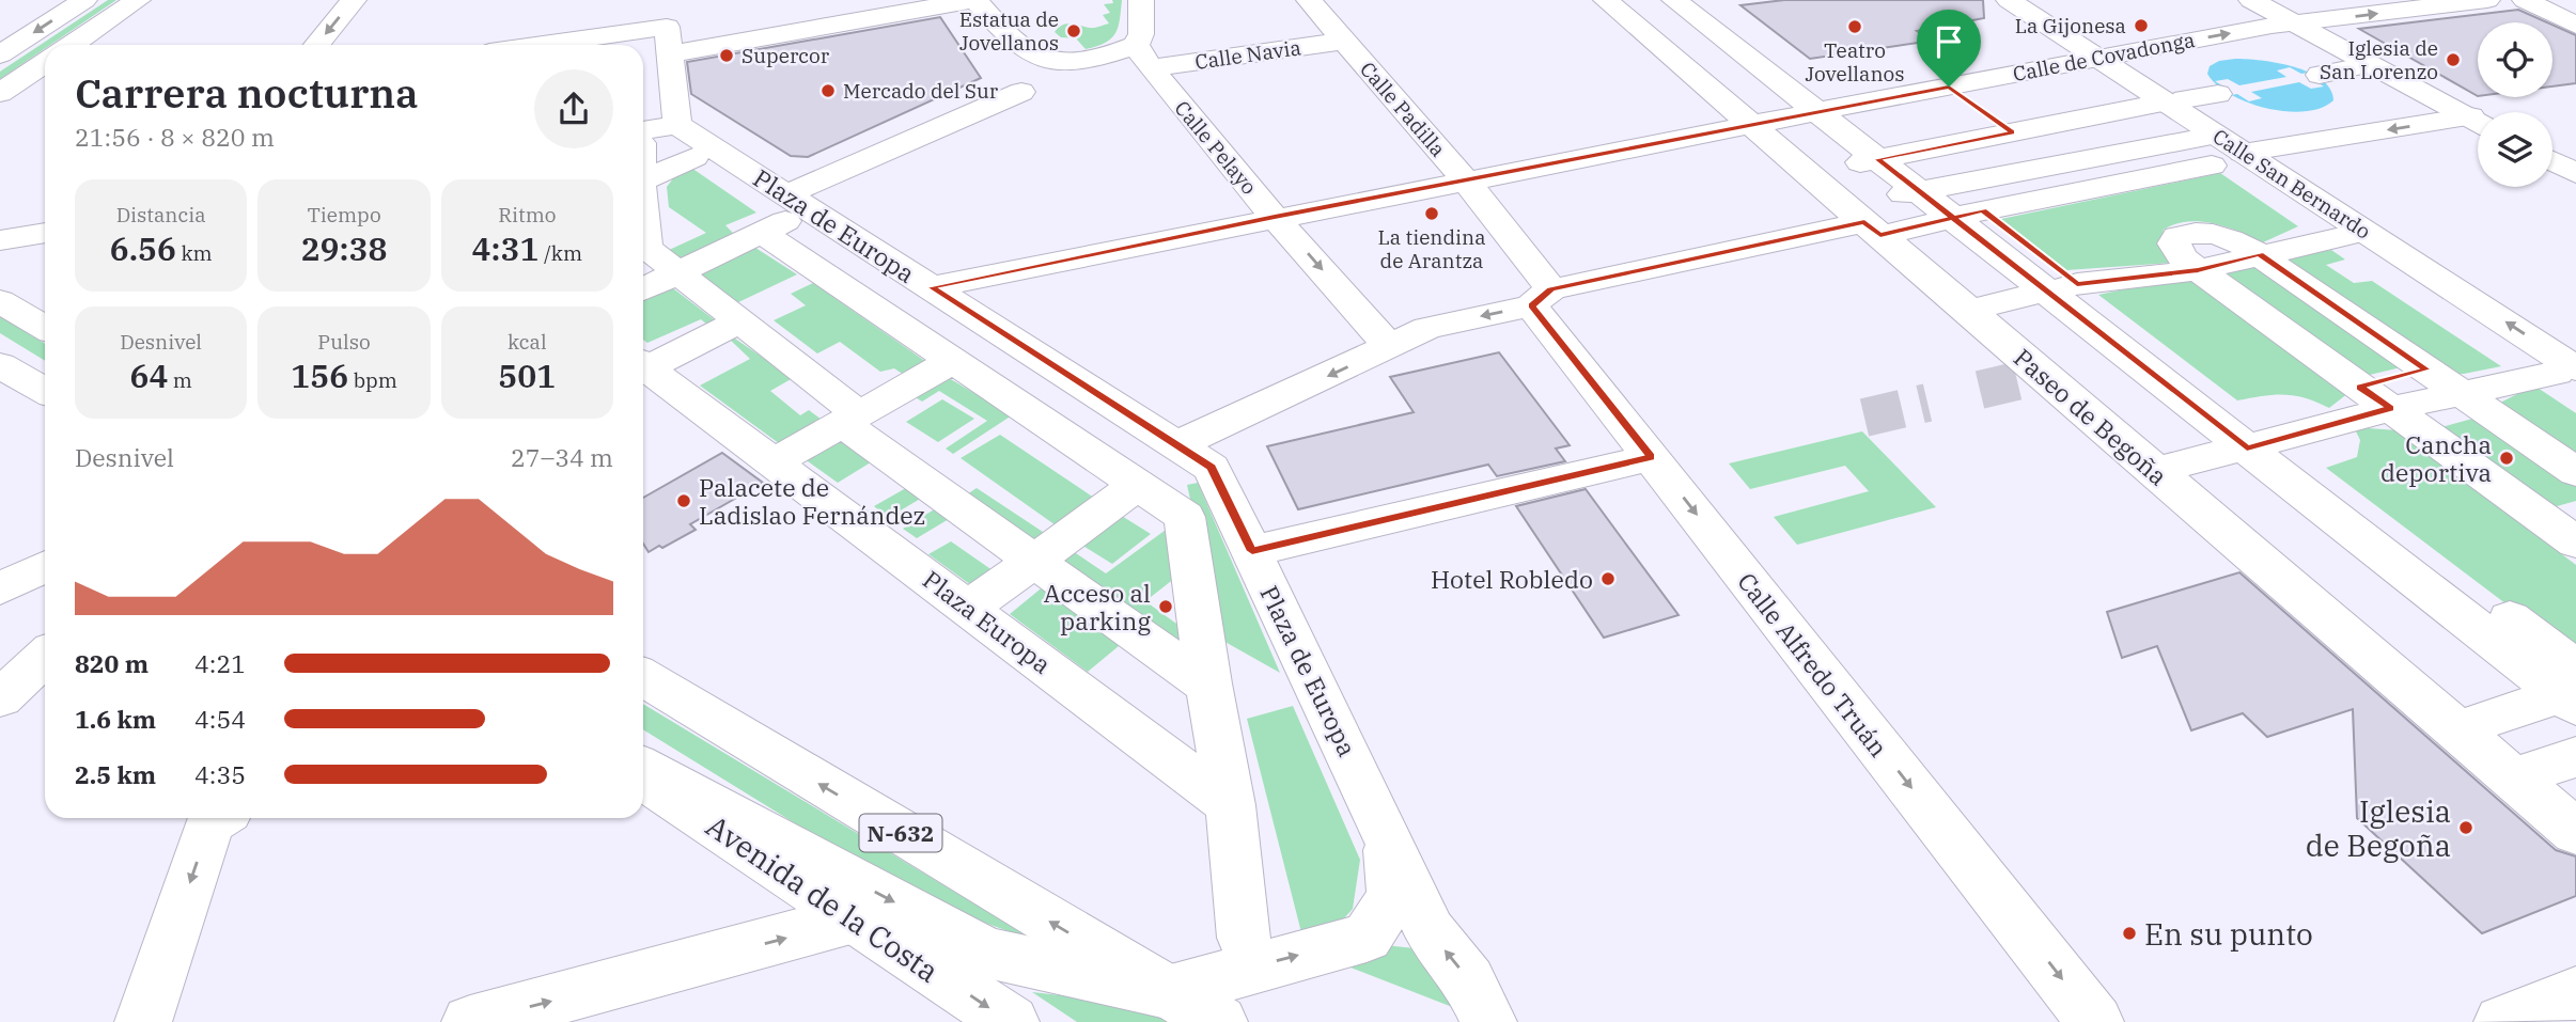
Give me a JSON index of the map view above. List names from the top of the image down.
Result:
{
  "streets": {
    "street": [
      "Calle Navia",
      "Calle de Covadonga",
      "Calle Padilla",
      "Calle Pelayo",
      "Calle San Bernardo",
      "Plaza de Europa",
      "Paseo de Begoña",
      "Plaza Europa",
      "Calle Alfredo Truán",
      "N-632",
      "Avenida de la Costa"
    ]
  },
  "crossings": [
    ["Calle Navia", "Calle Padilla"],
    ["Calle Navia", "Calle Pelayo"],
    ["Calle de Covadonga", "Calle Padilla"],
    ["Calle de Covadonga", "Calle Pelayo"],
    ["Calle de Covadonga", "Calle San Bernardo"],
    ["Calle de Covadonga", "Plaza de Europa"],
    ["Calle de Covadonga", "Paseo de Begoña"],
    ["Calle Padilla", "Calle Alfredo Truán"],
    ["Plaza de Europa", "N-632"]
  ],
  "one_way": ["Calle Alfredo Truán"],
  "places": [
    "La Gijonesa",
    "Teatro Jovellanos",
    "Estatua de Jovellanos",
    "Supercor",
    "Iglesia de San Lorenzo",
    "Mercado del Sur",
    "La tiendina de Arantza",
    "Cancha deportiva",
    "Palacete de Ladislao Fernández",
    "Hotel Robledo",
    "Acceso al parking",
    "Iglesia de Begoña",
    "En su punto"
  ],
  "page": {
    "heading": ["Carrera nocturna", "21:56 · 8 × 820 m"],
    "stats": [
      ["Distancia", "6.56 km"],
      ["Tiempo", "29:38"],
      ["Ritmo", "4:31 /km"],
      ["Desnivel", "64 m"],
      ["Pulso", "156 bpm"],
      ["kcal", "501"]
    ],
    "chart": ["Desnivel", "27–34 m"],
    "list": [
      {
        "name": "820 m",
        "note": "4:21"
      },
      {
        "name": "1.6 km",
        "note": "4:54"
      },
      {
        "name": "2.5 km",
        "note": "4:35"
      }
    ]
  }
}
